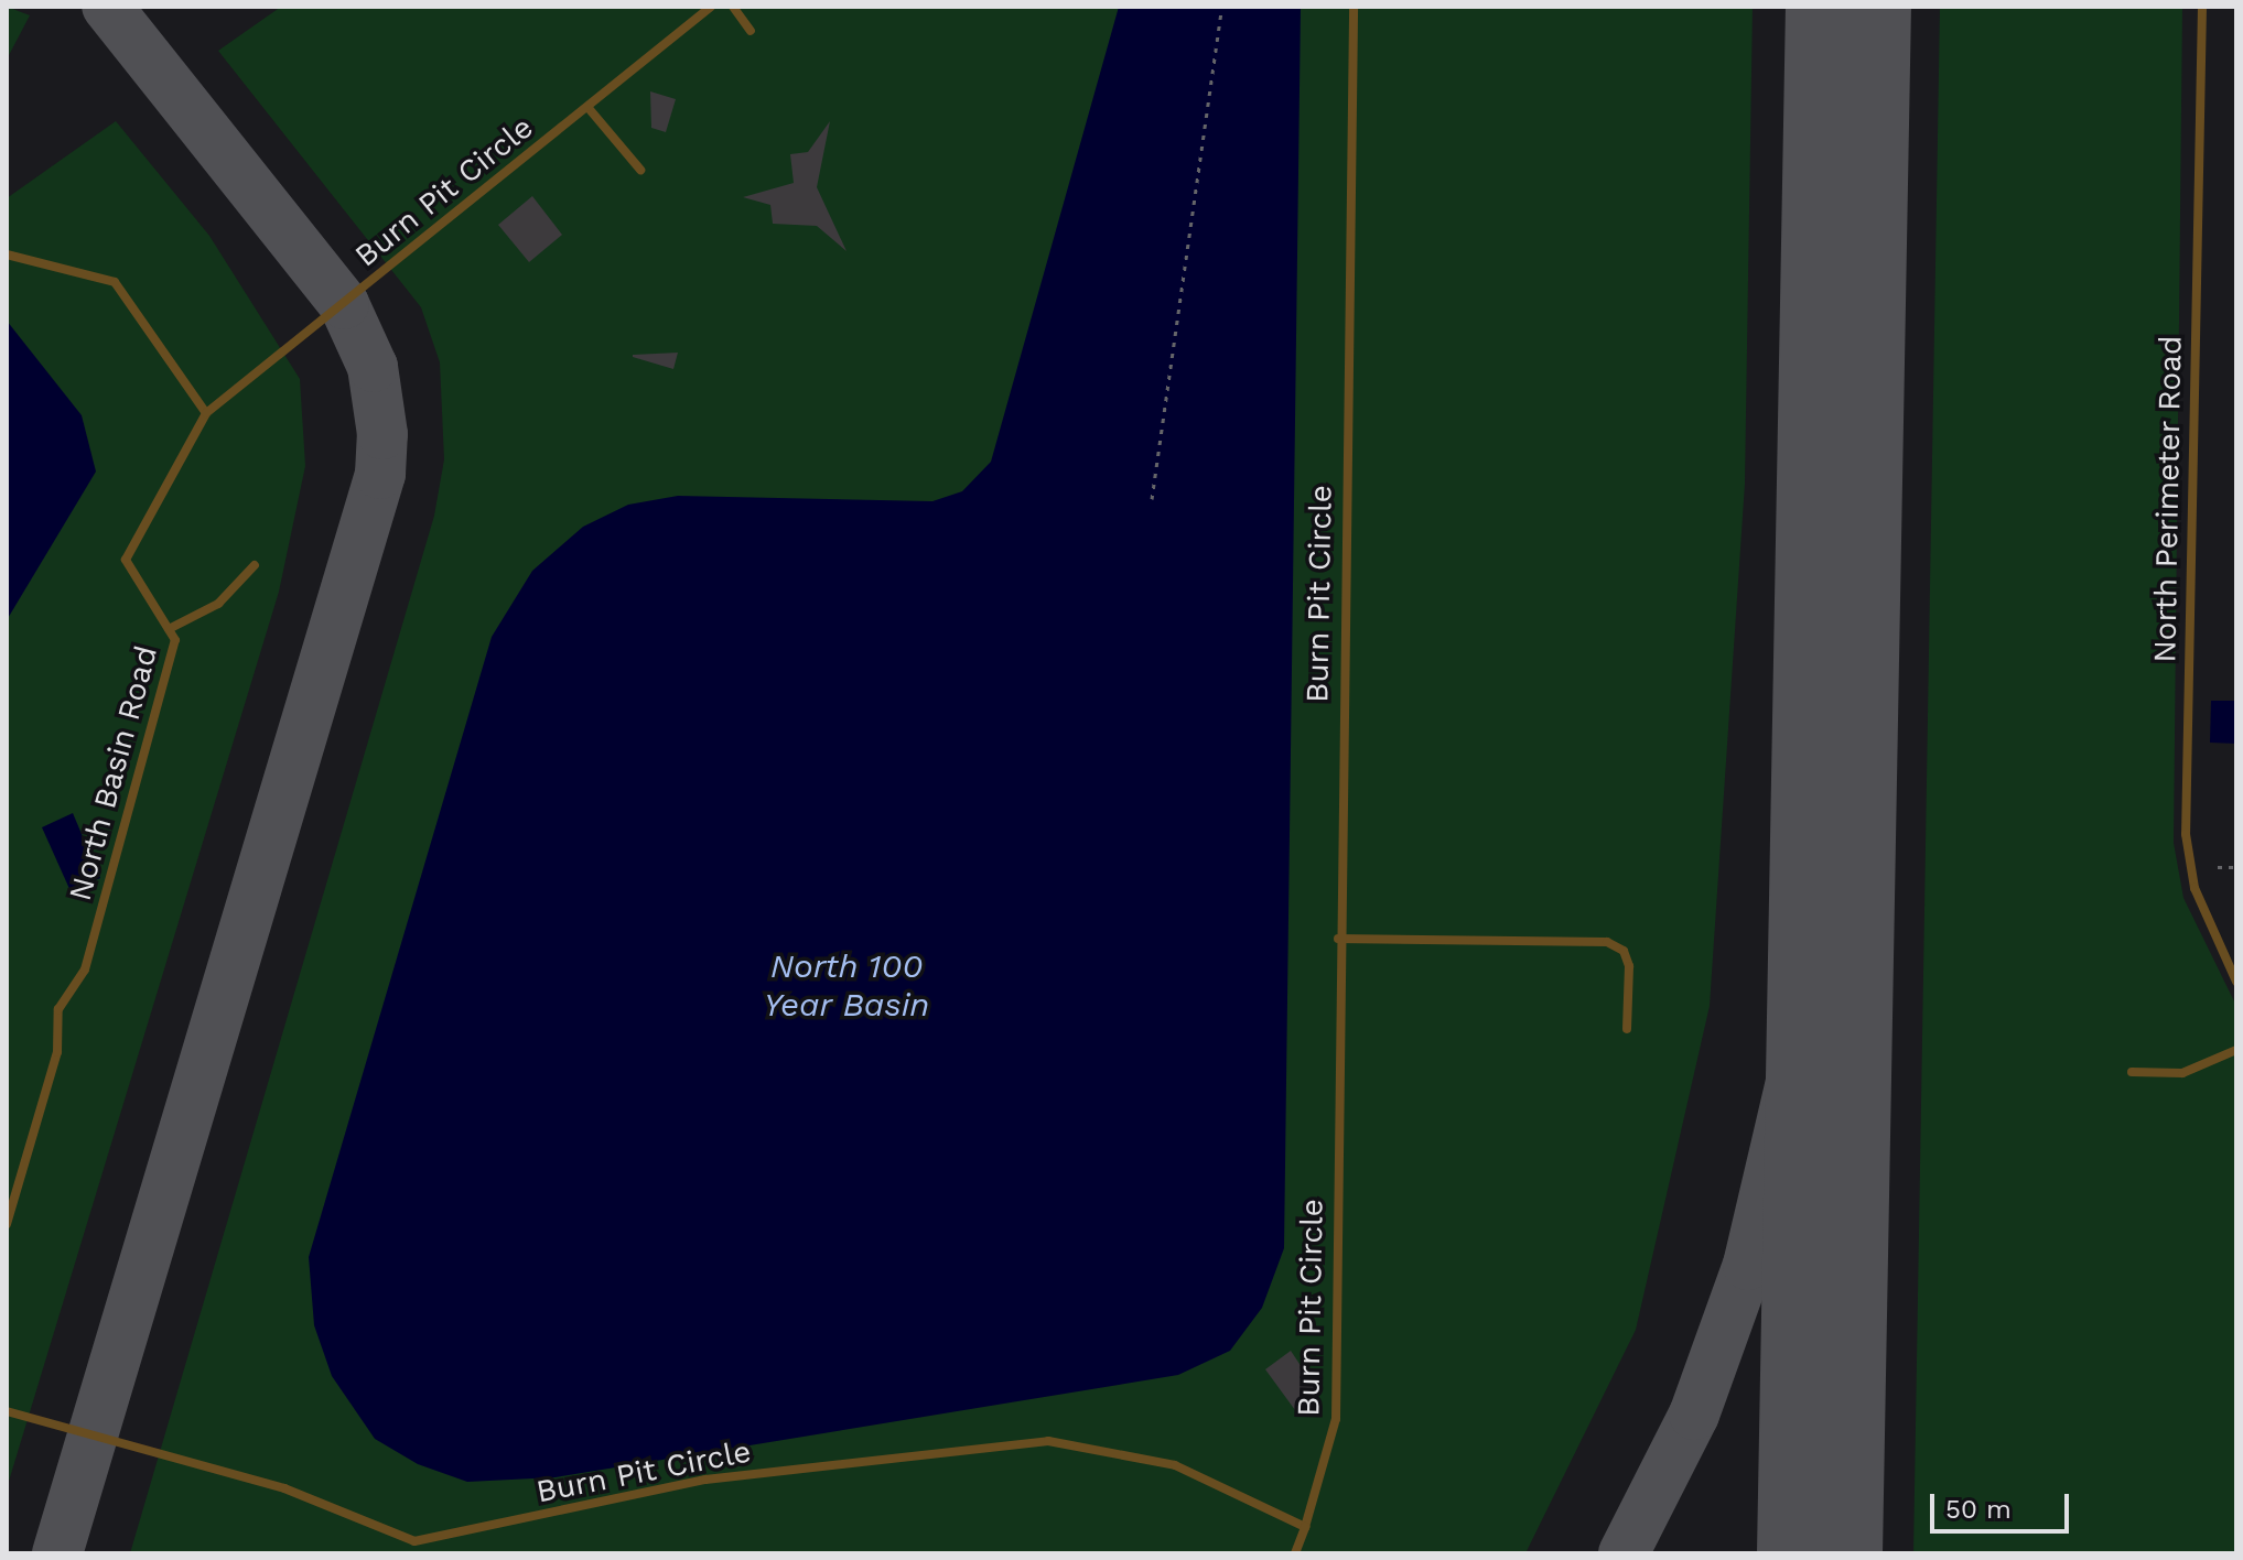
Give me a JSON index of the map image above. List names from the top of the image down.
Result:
{
  "streets": {
    "lane": ["Burn Pit Circle", "North Perimeter Road", "North Basin Road"]
  },
  "crossings": [
    ["Burn Pit Circle", "North Basin Road"]
  ],
  "water": ["North 100 Year Basin"],
  "scale_bar": "50 m"
}
